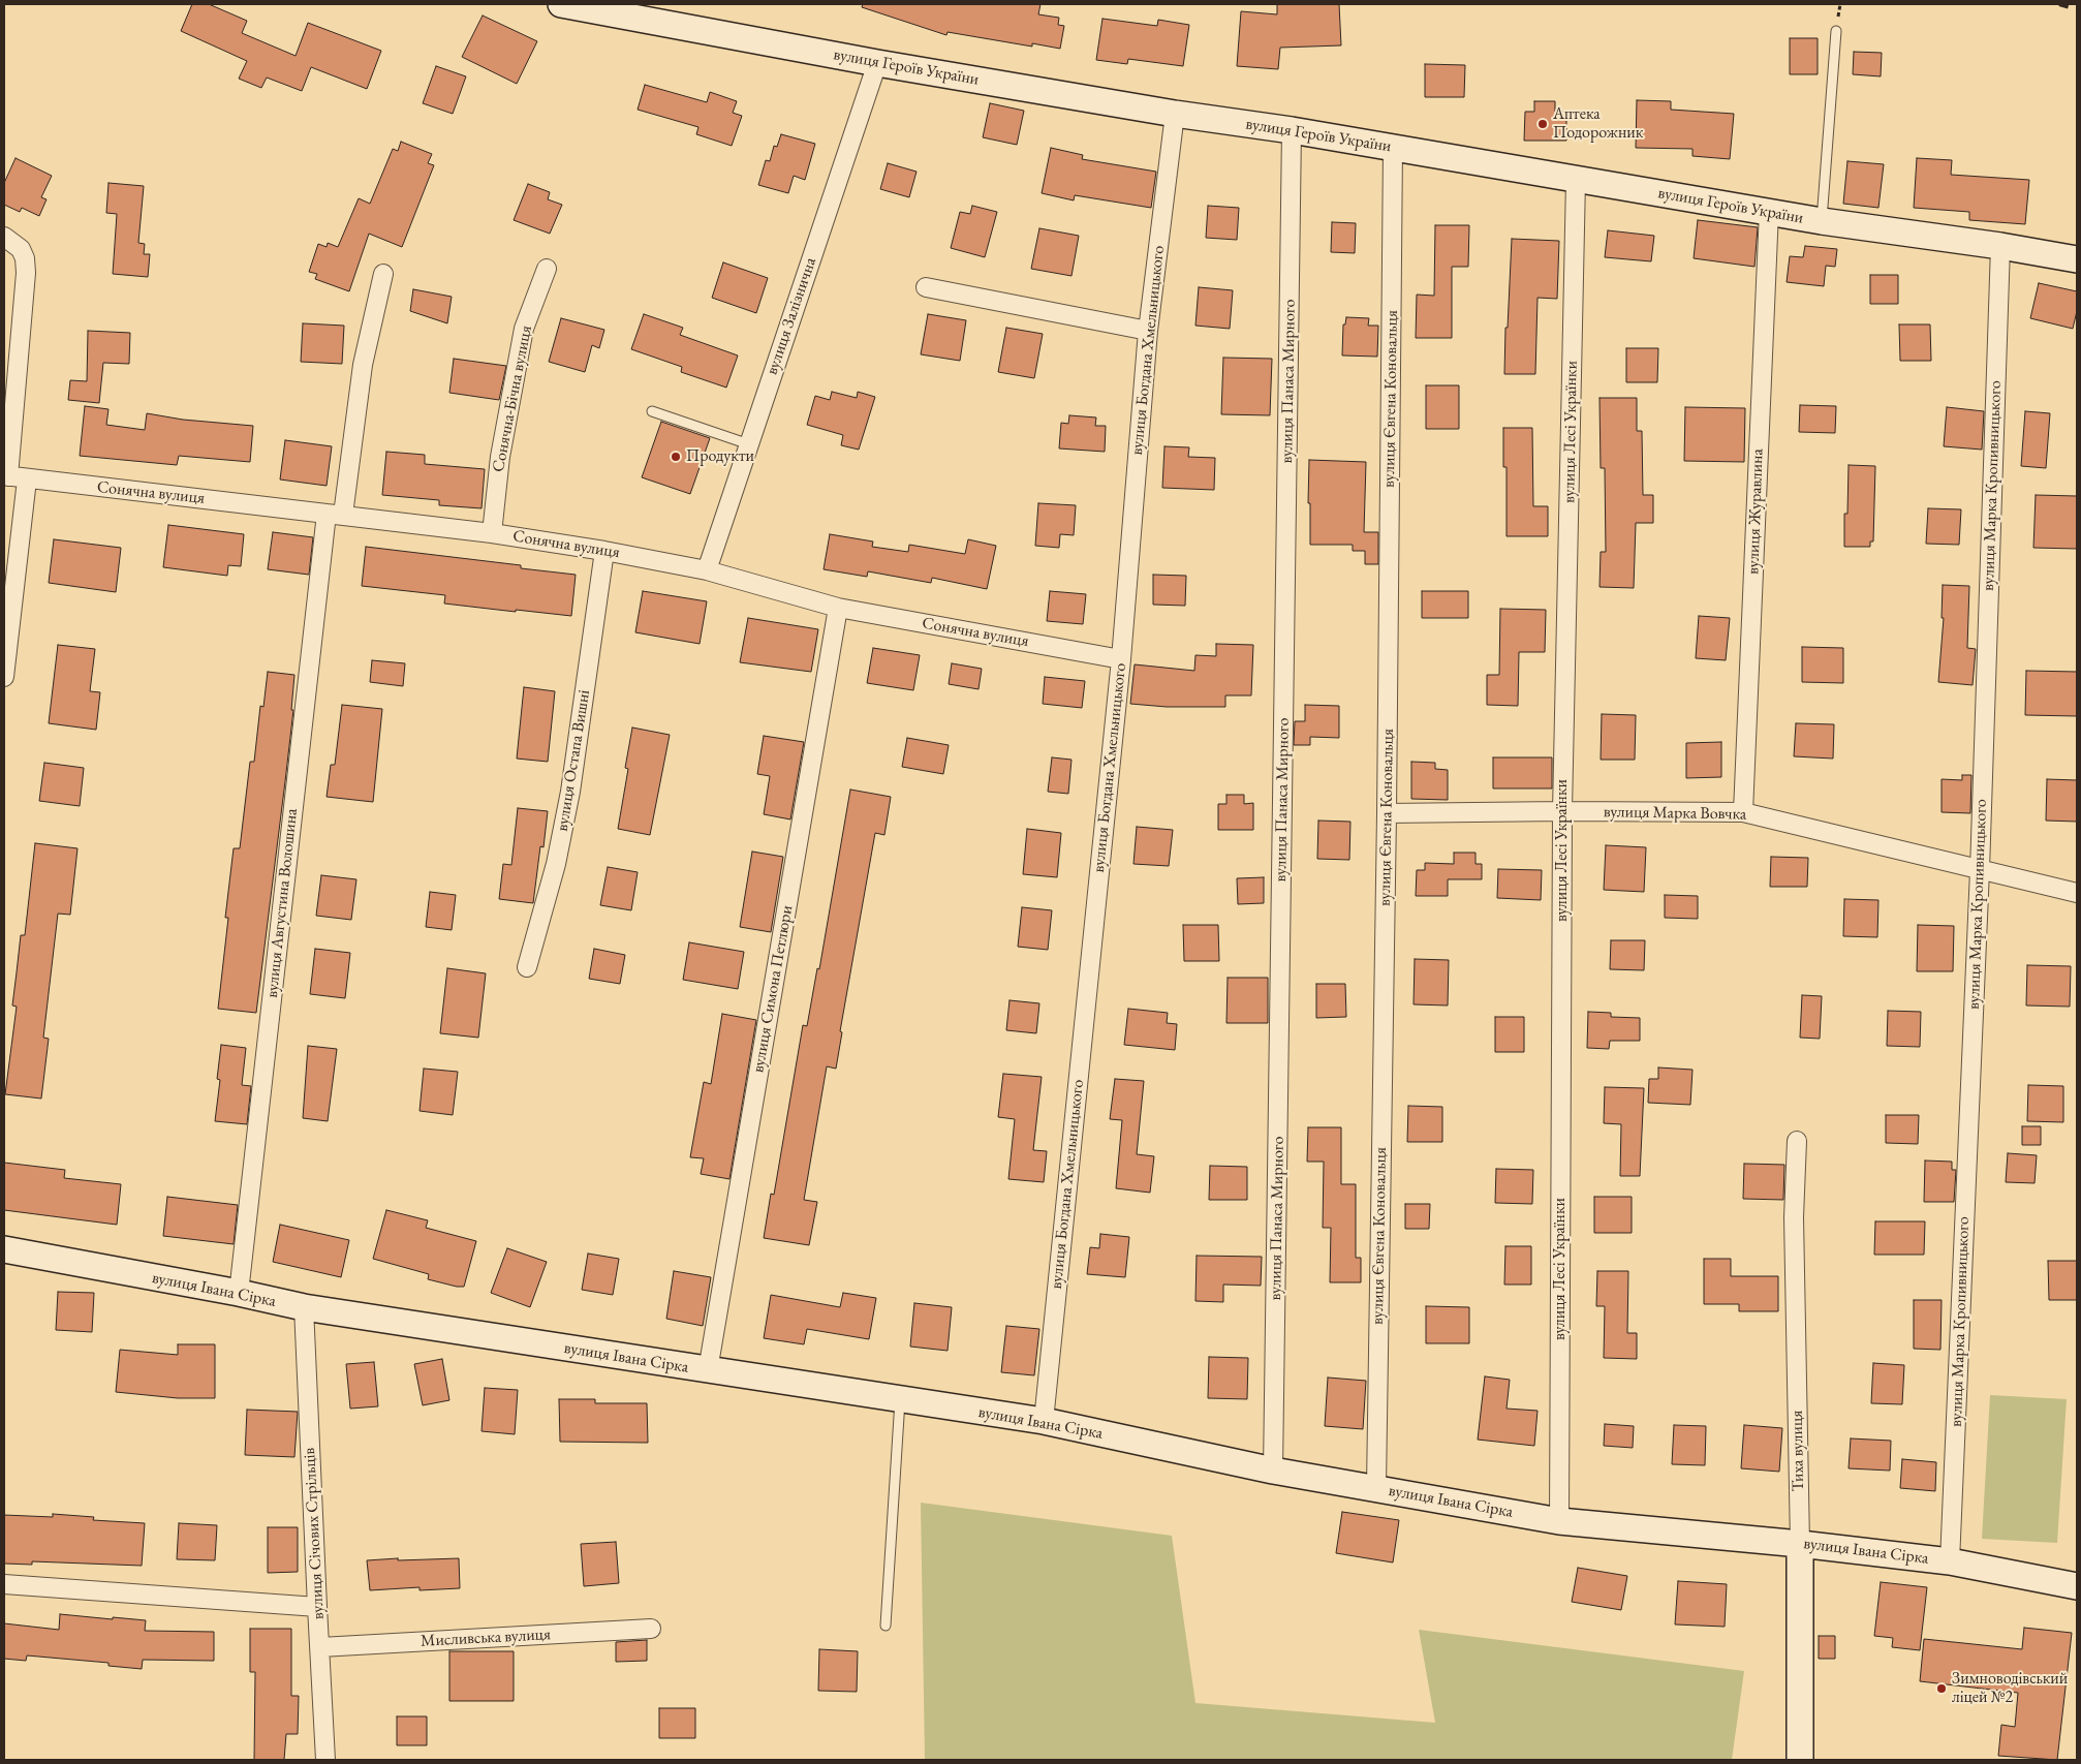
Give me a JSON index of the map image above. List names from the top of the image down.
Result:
{
  "streets": {
    "street": [
      "вулиця Героїв України",
      "вулиця Залізнична",
      "вулиця Богдана Хмельницького",
      "вулиця Панаса Мирного",
      "Сонячна-Бічна вулиця",
      "вулиця Євгена Коновальця",
      "вулиця Лесі Українки",
      "вулиця Марка Кропивницького",
      "Сонячна вулиця",
      "вулиця Журавлина",
      "вулиця Остапа Вишні",
      "вулиця Марка Вовчка",
      "вулиця Августина Волошина",
      "вулиця Симона Петлюри",
      "вулиця Івана Сірка",
      "Тиха вулиця",
      "вулиця Січових Стрільців",
      "Мисливська вулиця"
    ]
  },
  "crossings": [
    ["вулиця Героїв України", "вулиця Залізнична"],
    ["вулиця Героїв України", "вулиця Богдана Хмельницького"],
    ["вулиця Героїв України", "вулиця Панаса Мирного"],
    ["вулиця Героїв України", "вулиця Євгена Коновальця"],
    ["вулиця Героїв України", "вулиця Лесі Українки"],
    ["вулиця Героїв України", "вулиця Марка Кропивницького"],
    ["вулиця Героїв України", "вулиця Журавлина"],
    ["вулиця Залізнична", "Сонячна вулиця"],
    ["вулиця Богдана Хмельницького", "Сонячна вулиця"],
    ["вулиця Богдана Хмельницького", "вулиця Івана Сірка"],
    ["вулиця Панаса Мирного", "вулиця Івана Сірка"],
    ["Сонячна-Бічна вулиця", "Сонячна вулиця"],
    ["вулиця Євгена Коновальця", "вулиця Марка Вовчка"],
    ["вулиця Євгена Коновальця", "вулиця Івана Сірка"],
    ["вулиця Лесі Українки", "вулиця Марка Вовчка"],
    ["вулиця Лесі Українки", "вулиця Івана Сірка"],
    ["вулиця Марка Кропивницького", "вулиця Марка Вовчка"],
    ["вулиця Марка Кропивницького", "вулиця Івана Сірка"],
    ["Сонячна вулиця", "вулиця Остапа Вишні"],
    ["Сонячна вулиця", "вулиця Августина Волошина"],
    ["Сонячна вулиця", "вулиця Симона Петлюри"],
    ["вулиця Журавлина", "вулиця Марка Вовчка"],
    ["вулиця Августина Волошина", "вулиця Івана Сірка"],
    ["вулиця Симона Петлюри", "вулиця Івана Сірка"],
    ["вулиця Івана Сірка", "Тиха вулиця"],
    ["вулиця Івана Сірка", "вулиця Січових Стрільців"],
    ["вулиця Січових Стрільців", "Мисливська вулиця"]
  ],
  "places": ["Аптека Подорожник", "Продукти", "Зимноводівський ліцей №2"]
}
